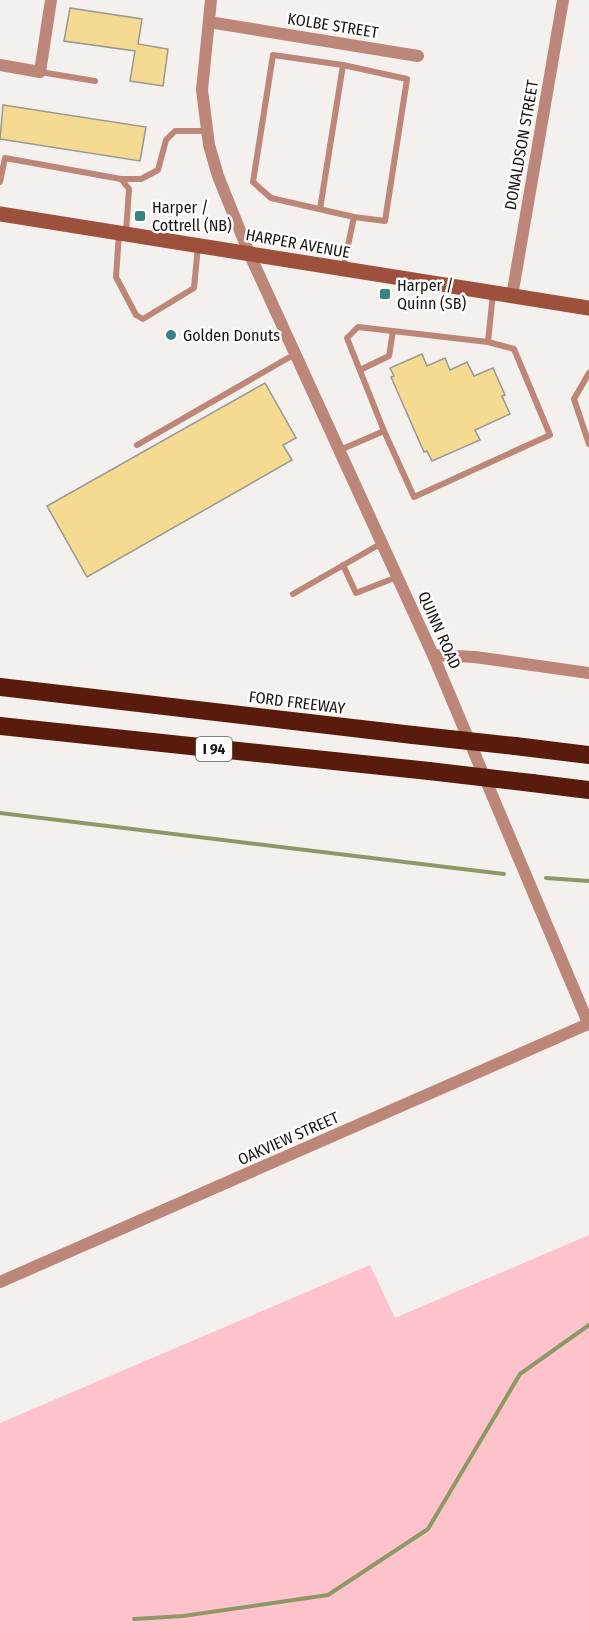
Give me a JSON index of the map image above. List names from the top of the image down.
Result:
{
  "streets": {
    "highway": ["FORD FREEWAY", "I 94"],
    "main road": ["HARPER AVENUE"],
    "street": [
      "KOLBE STREET",
      "DONALDSON STREET",
      "QUINN ROAD",
      "OAKVIEW STREET"
    ]
  },
  "crossings": [
    ["KOLBE STREET", "QUINN ROAD"],
    ["DONALDSON STREET", "HARPER AVENUE"],
    ["HARPER AVENUE", "QUINN ROAD"],
    ["QUINN ROAD", "OAKVIEW STREET"]
  ],
  "places": {
    "transit": ["Harper / Cottrell (NB)", "Harper / Quinn (SB)"],
    "other": ["Golden Donuts"]
  }
}
